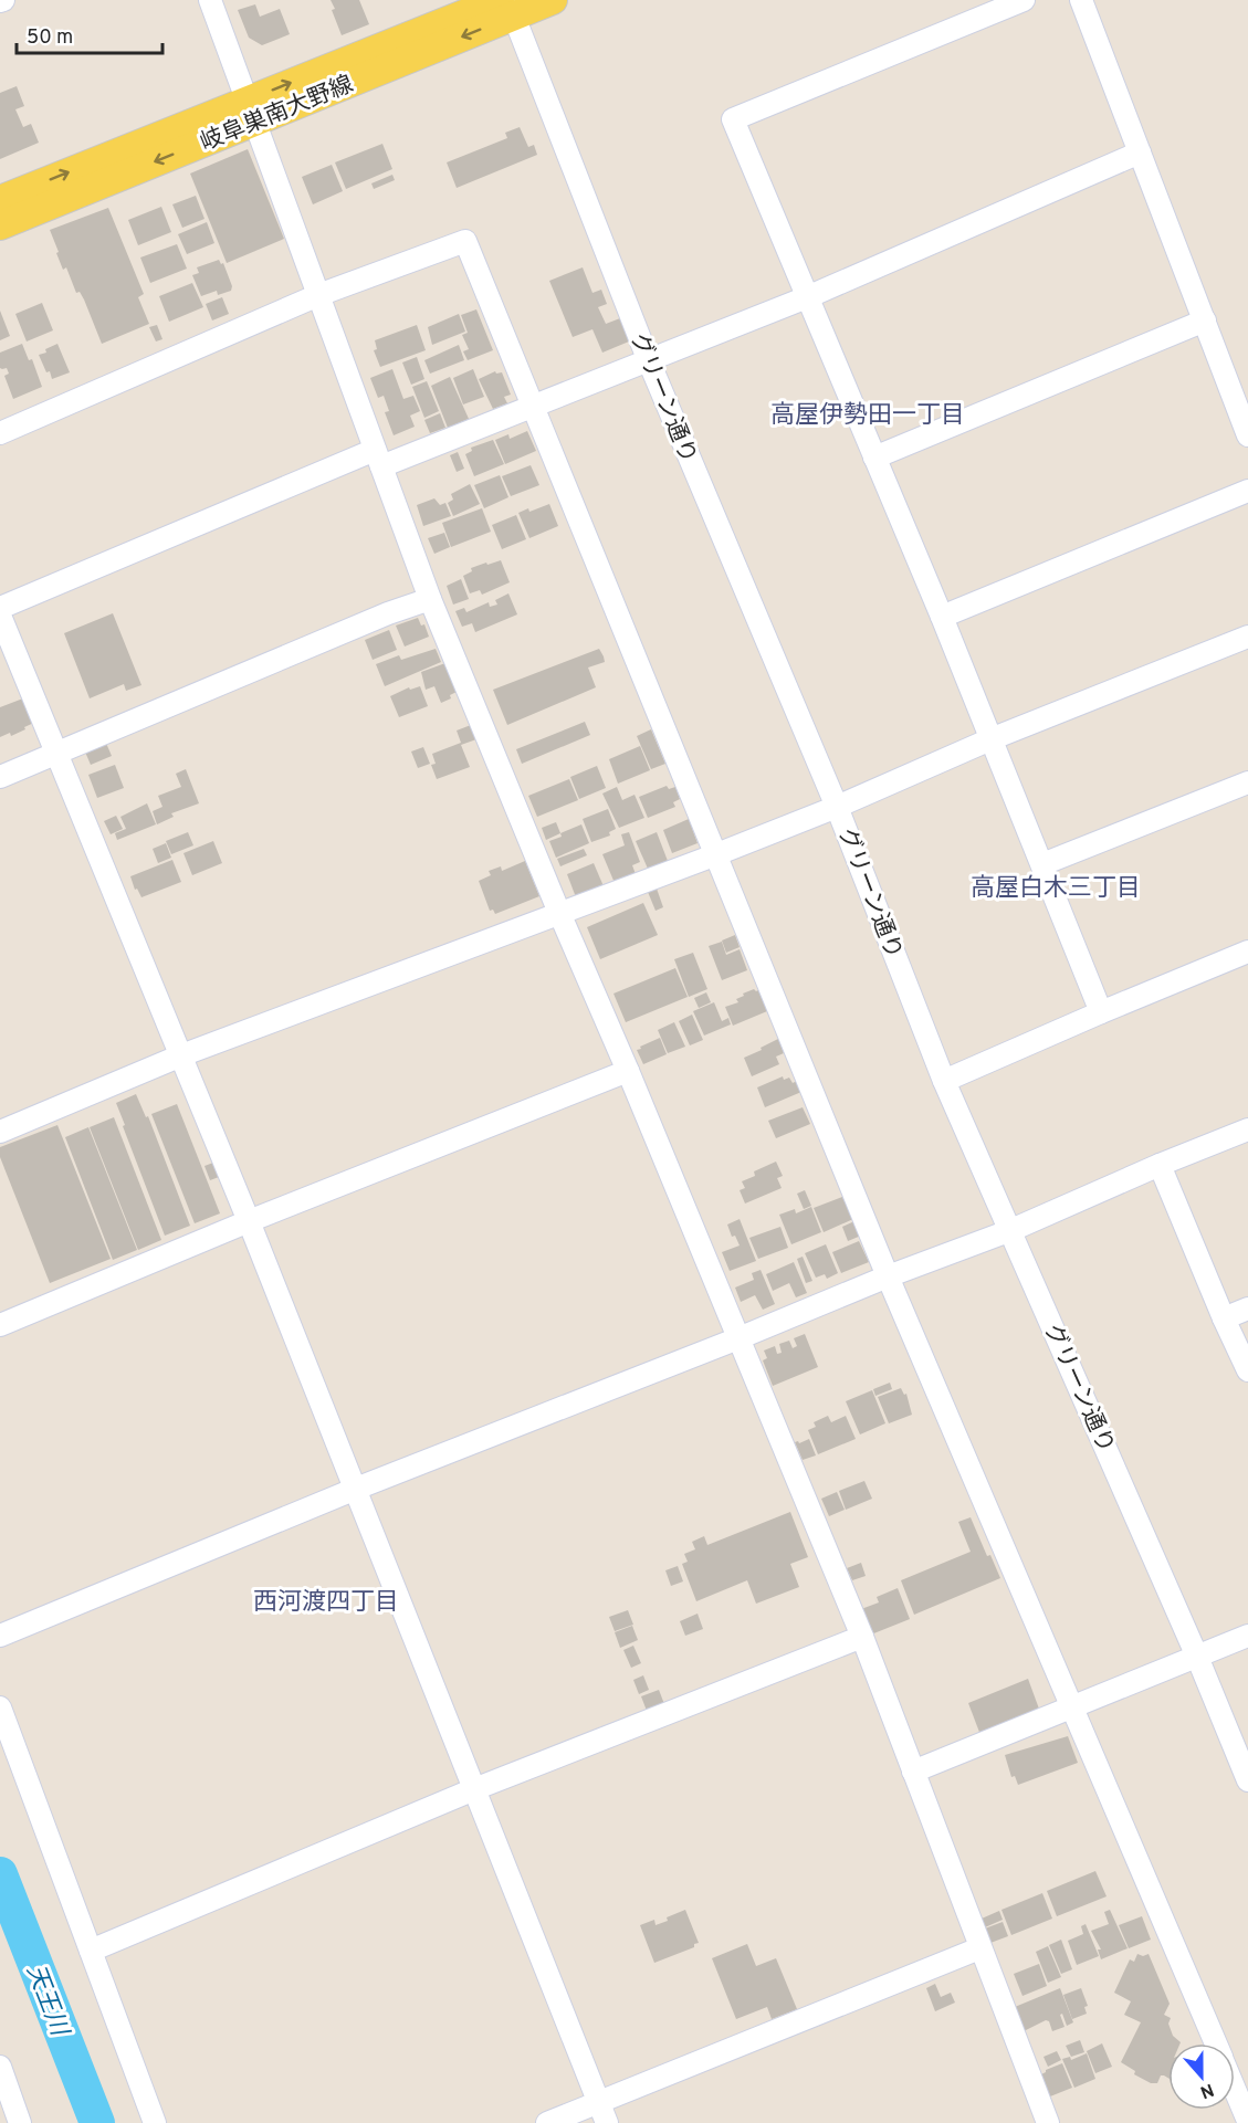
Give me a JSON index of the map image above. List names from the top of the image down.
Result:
{
  "streets": {
    "main road": ["岐阜巣南大野線"],
    "street": ["グリーン通り"]
  },
  "crossings": [
    ["岐阜巣南大野線", "グリーン通り"]
  ],
  "districts": ["高屋伊勢田一丁目", "高屋白木三丁目", "西河渡四丁目"],
  "water": ["天王川"],
  "scale_bar": "50 m",
  "north": "bottom"
}
